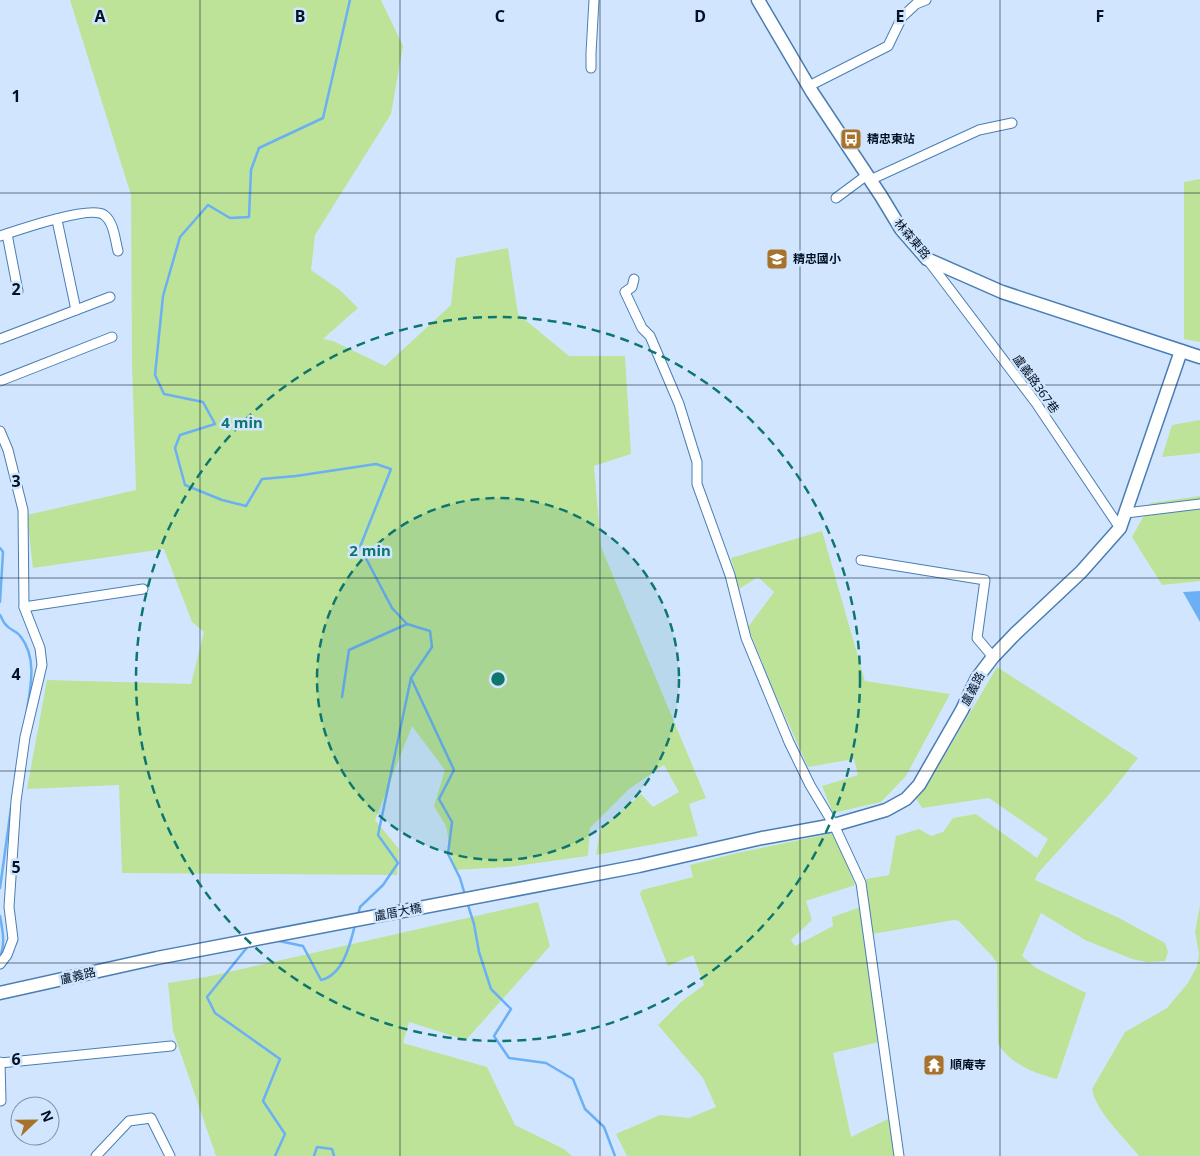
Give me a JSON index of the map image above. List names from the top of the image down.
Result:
{
  "streets": {
    "street": [
      "林森東路",
      "盧義路367巷",
      "盧義路",
      "盧厝大橋"
    ]
  },
  "crossings": [
    ["林森東路", "盧義路367巷"],
    ["林森東路", "盧義路"],
    ["盧義路367巷", "盧義路"],
    ["盧義路", "盧厝大橋"]
  ],
  "places": {
    "bus stop": ["精忠東站"],
    "school or university": ["精忠國小"],
    "temple": ["順庵寺"]
  },
  "north": "right",
  "grid": {
    "columns": [
      "A",
      "B",
      "C",
      "D",
      "E",
      "F"
    ],
    "rows": [
      "1",
      "2",
      "3",
      "4",
      "5",
      "6"
    ]
  },
  "rings": ["4 min", "2 min"]
}
